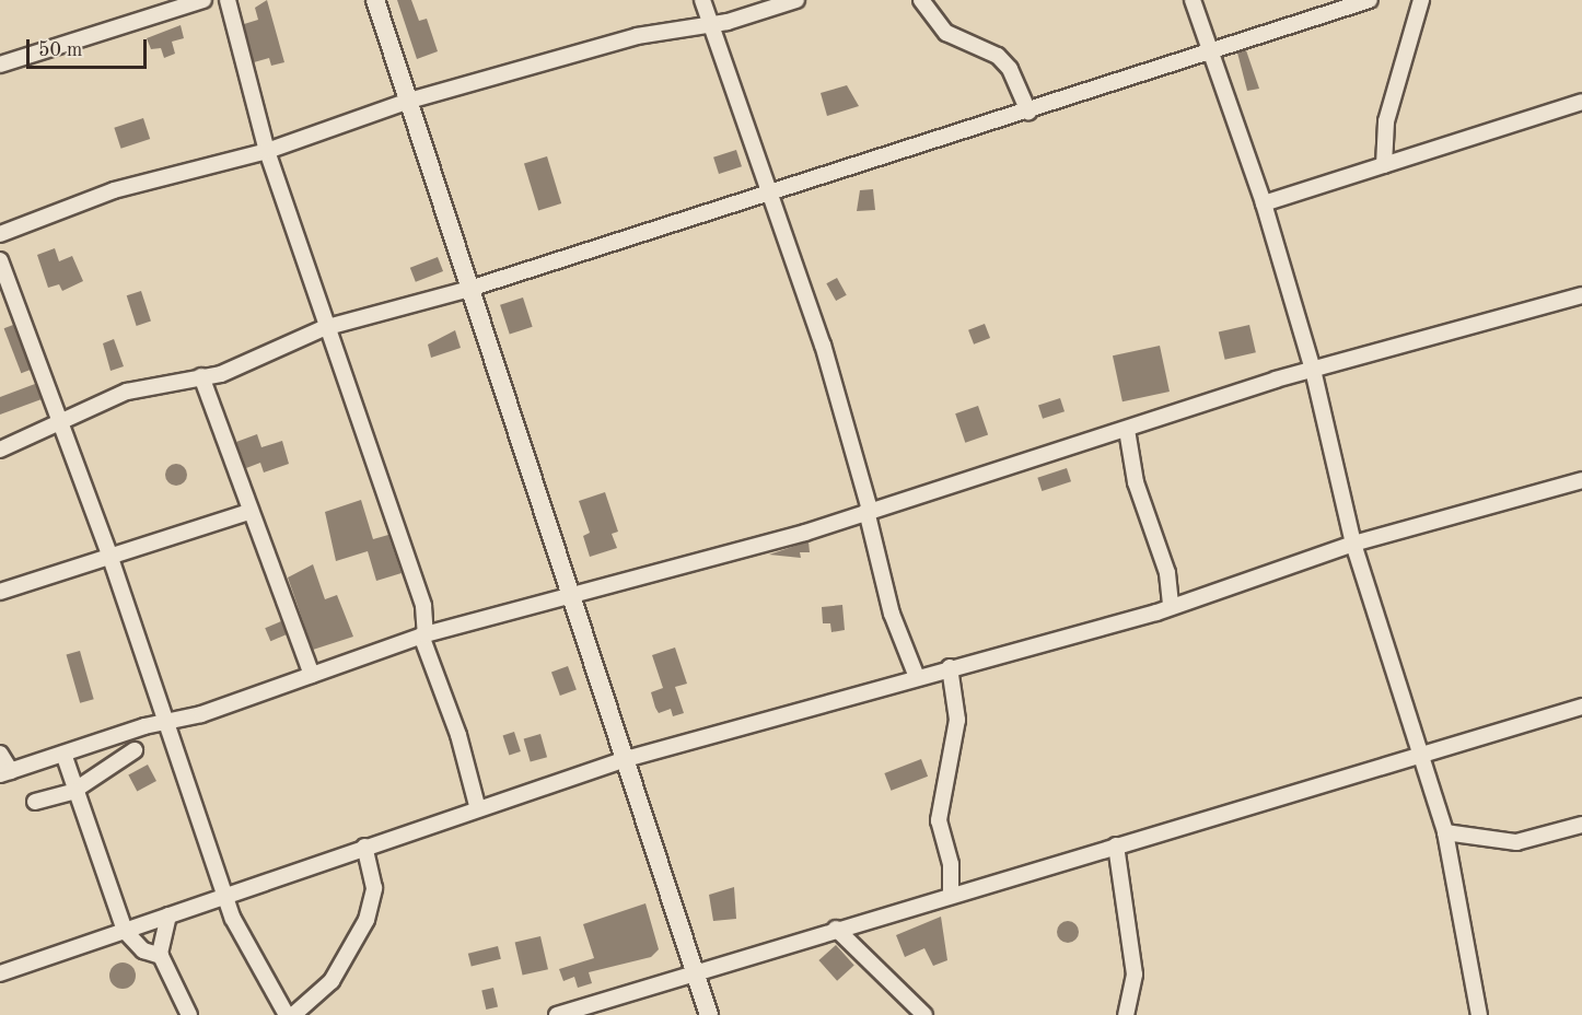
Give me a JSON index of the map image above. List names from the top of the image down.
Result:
{
  "scale_bar": "50 m"
}
